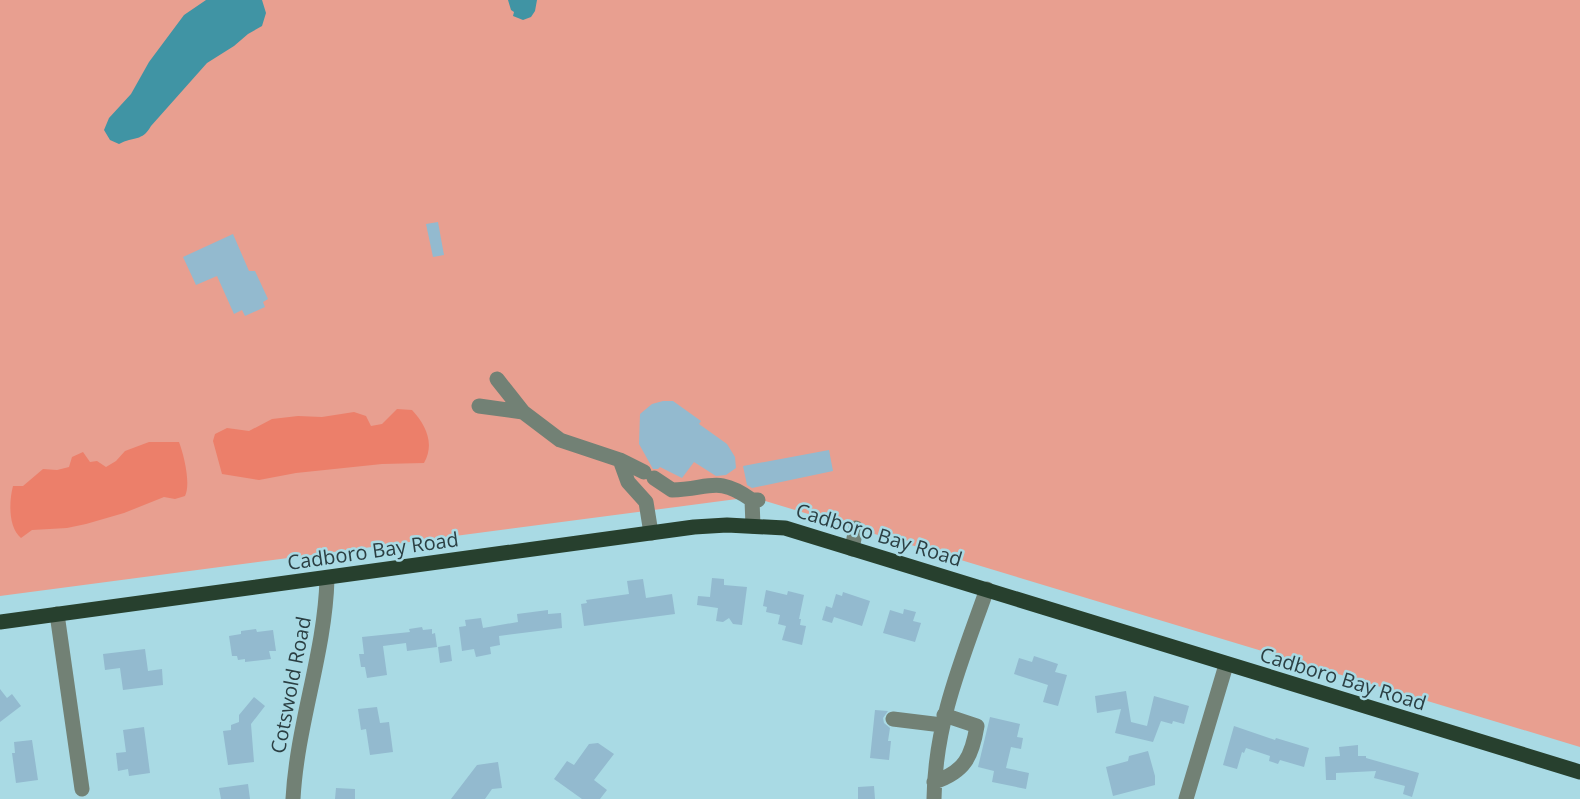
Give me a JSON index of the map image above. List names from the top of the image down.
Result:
{
  "streets": {
    "main road": ["Cadboro Bay Road"],
    "street": ["Cotswold Road"]
  },
  "crossings": [
    ["Cadboro Bay Road", "Cotswold Road"]
  ]
}
